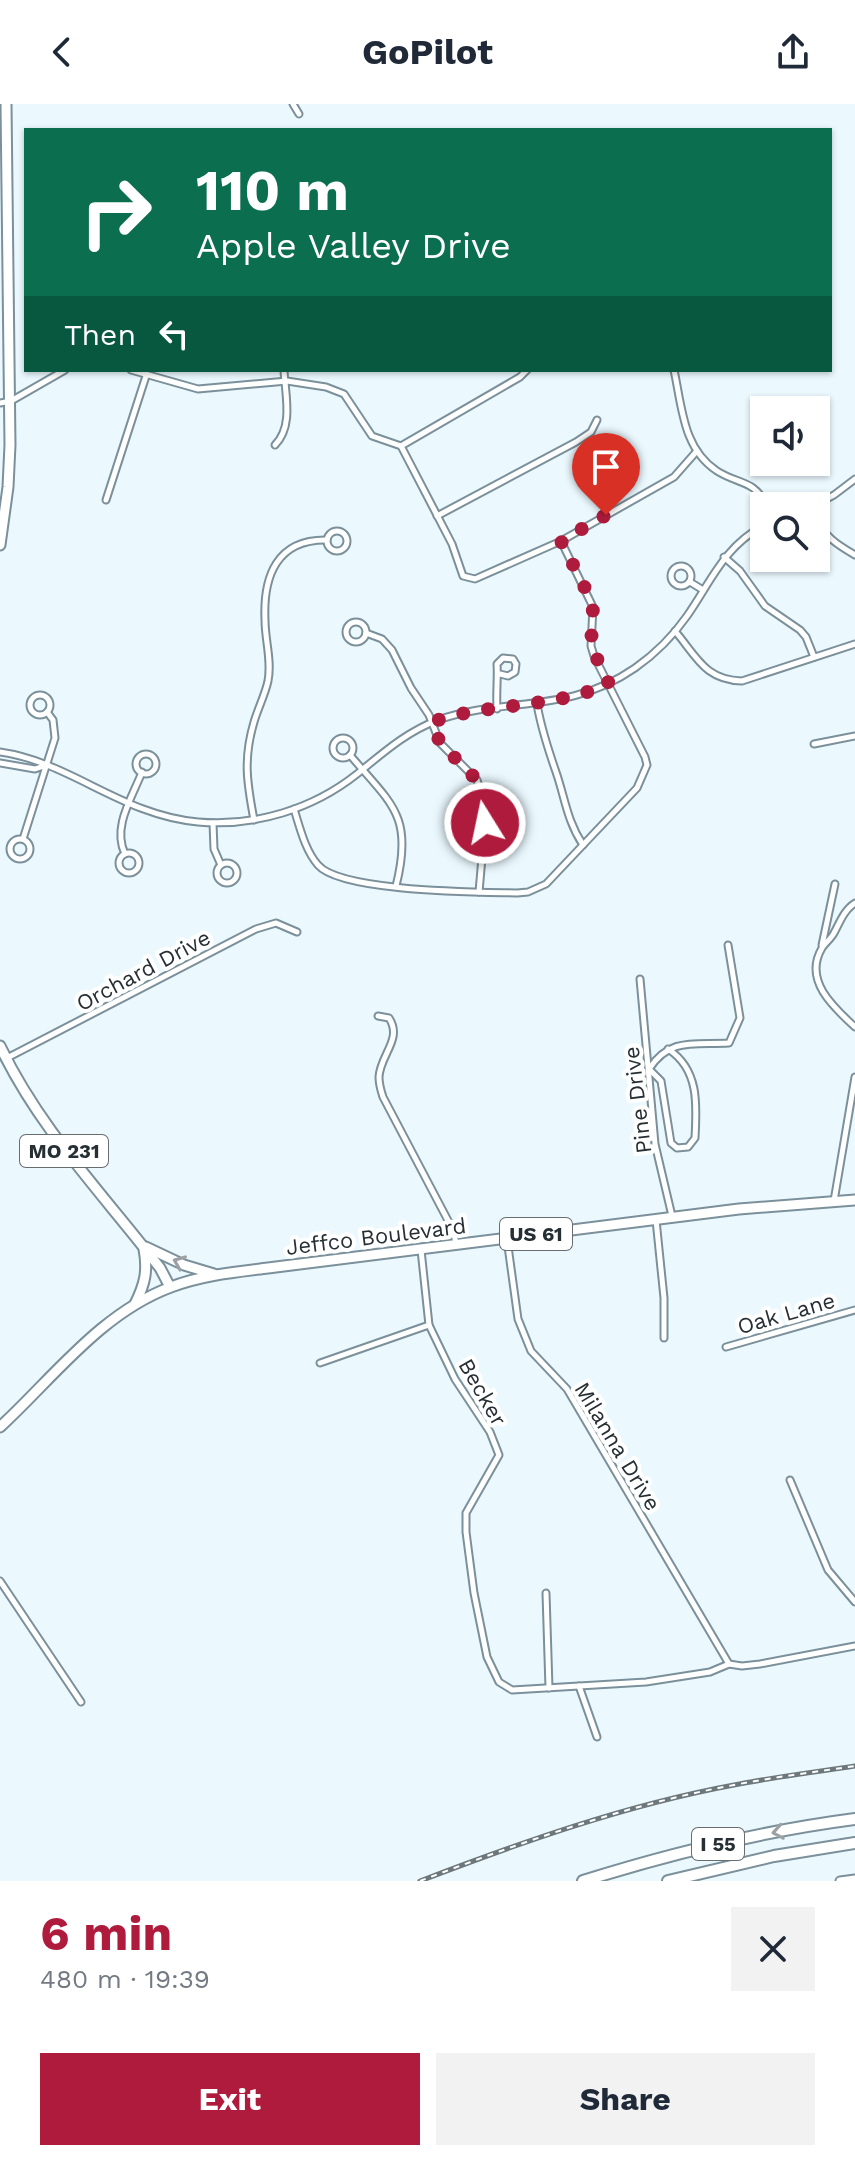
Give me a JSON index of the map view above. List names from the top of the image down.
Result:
{
  "streets": {
    "highway": ["I 55"],
    "main road": ["MO 231", "US 61", "Jeffco Boulevard"],
    "street": [
      "Orchard Drive",
      "Pine Drive",
      "Oak Lane",
      "Becker",
      "Milanna Drive"
    ]
  },
  "crossings": [
    ["Orchard Drive", "MO 231"],
    ["Pine Drive", "Jeffco Boulevard"],
    ["MO 231", "Jeffco Boulevard"],
    ["Jeffco Boulevard", "Becker"],
    ["Jeffco Boulevard", "Milanna Drive"]
  ],
  "page": {
    "header": "GoPilot",
    "turn": ["110 m", "Apple Valley Drive"],
    "then": "Then",
    "heading": ["6 min", "480 m · 19:39"],
    "buttons": ["Exit", "Share"]
  }
}
